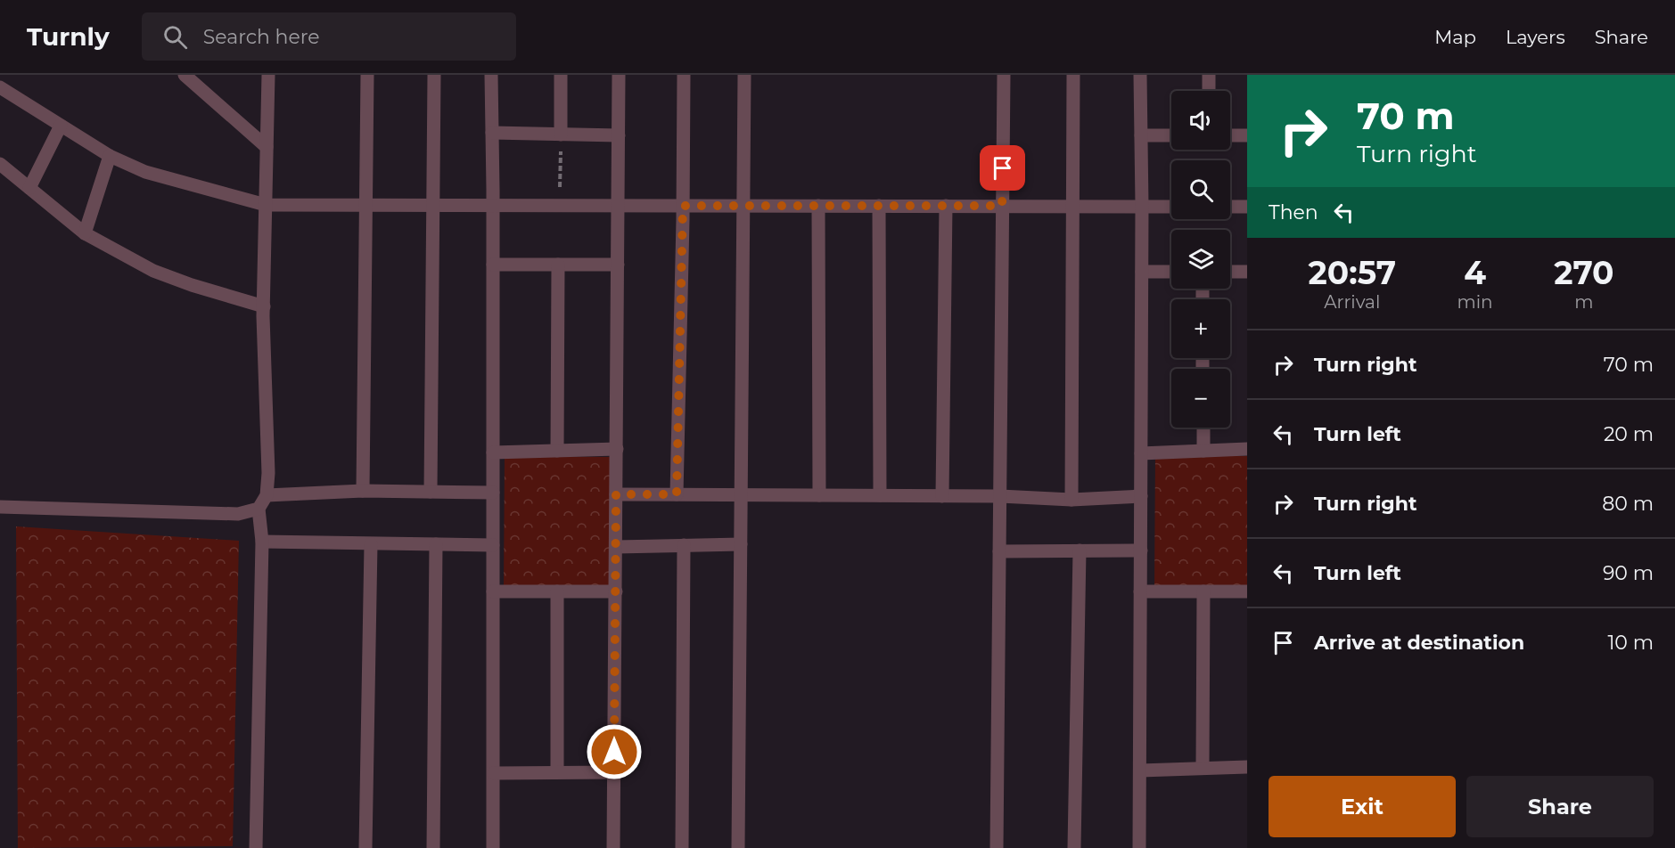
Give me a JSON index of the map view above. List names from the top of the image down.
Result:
{
  "page": {
    "header": "Turnly",
    "search": "Search here",
    "nav": ["Map", "Layers", "Share"],
    "turn": ["70 m", "Turn right"],
    "map_buttons": ["+", "−"],
    "then": "Then",
    "eta": [
      "20:57",
      "Arrival",
      "4",
      "min",
      "270",
      "m"
    ],
    "list": [
      {
        "name": "Turn right",
        "value": "70 m"
      },
      {
        "name": "Turn left",
        "value": "20 m"
      },
      {
        "name": "Turn right",
        "value": "80 m"
      },
      {
        "name": "Turn left",
        "value": "90 m"
      },
      {
        "name": "Arrive at destination",
        "value": "10 m"
      }
    ],
    "buttons": ["Exit", "Share"]
  }
}
